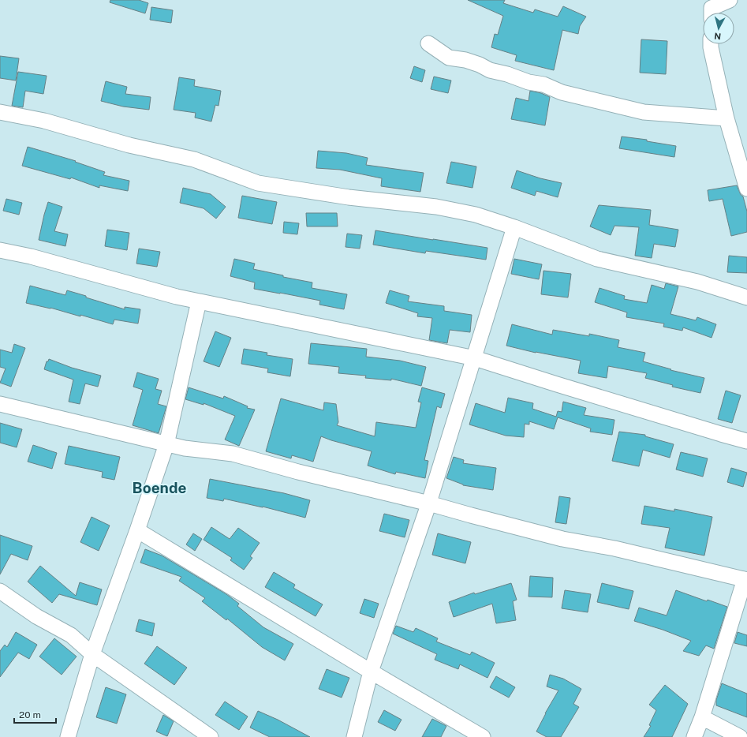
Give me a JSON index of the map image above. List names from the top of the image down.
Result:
{
  "districts": ["Boende"],
  "scale_bar": "20 m",
  "north": "bottom"
}
